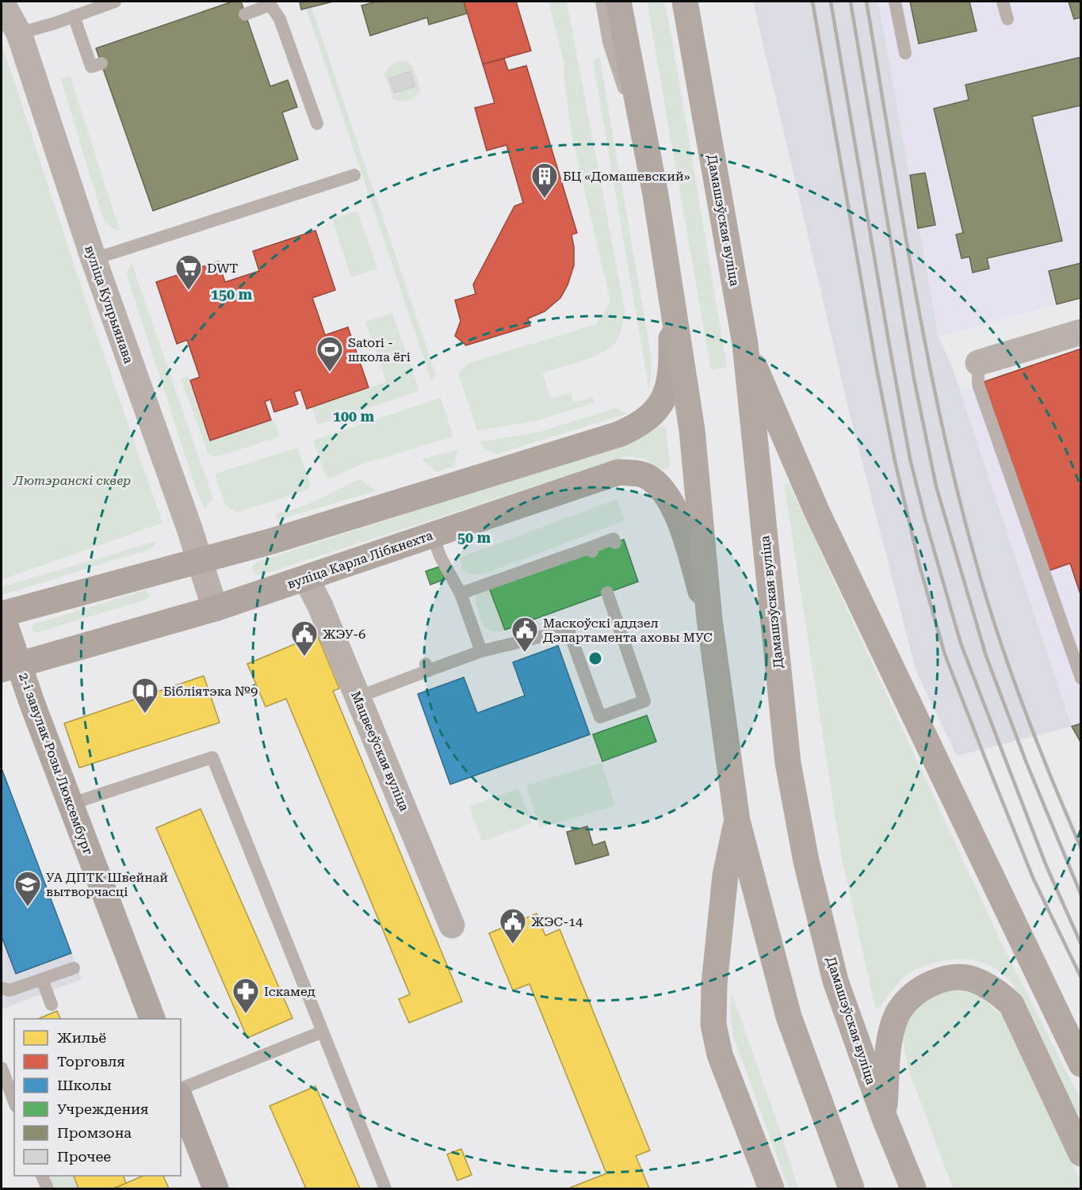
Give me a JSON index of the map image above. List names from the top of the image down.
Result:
{
  "streets": {
    "main road": ["Дамашэўская вуліца", "вуліца Карла Лібкнехта", "2-і завулак Розы Люксембург"],
    "street": ["вуліца Купрыянава", "Мацвееўская вуліца"]
  },
  "crossings": [
    ["вуліца Купрыянава", "вуліца Карла Лібкнехта"],
    ["вуліца Карла Лібкнехта", "Мацвееўская вуліца"],
    ["вуліца Карла Лібкнехта", "2-і завулак Розы Люксембург"]
  ],
  "parks": ["Лютэранскі сквер"],
  "places": {
    "building": ["БЦ «Домашевский»"],
    "supermarket": ["DWT"],
    "sports": ["Satori - школа ёгі"],
    "public building": ["Маскоўскі аддзел Дэпартамента аховы МУС", "ЖЭУ-6", "ЖЭС-14"],
    "library": ["Бібліятэка №9"],
    "school or university": ["УА ДПТК Швейнай вытворчасці"],
    "pharmacy": ["Іскамед"]
  },
  "legend": [
    "Жильё",
    "Торговля",
    "Школы",
    "Учреждения",
    "Промзона",
    "Прочее"
  ],
  "rings": ["150 m", "100 m", "50 m"]
}
